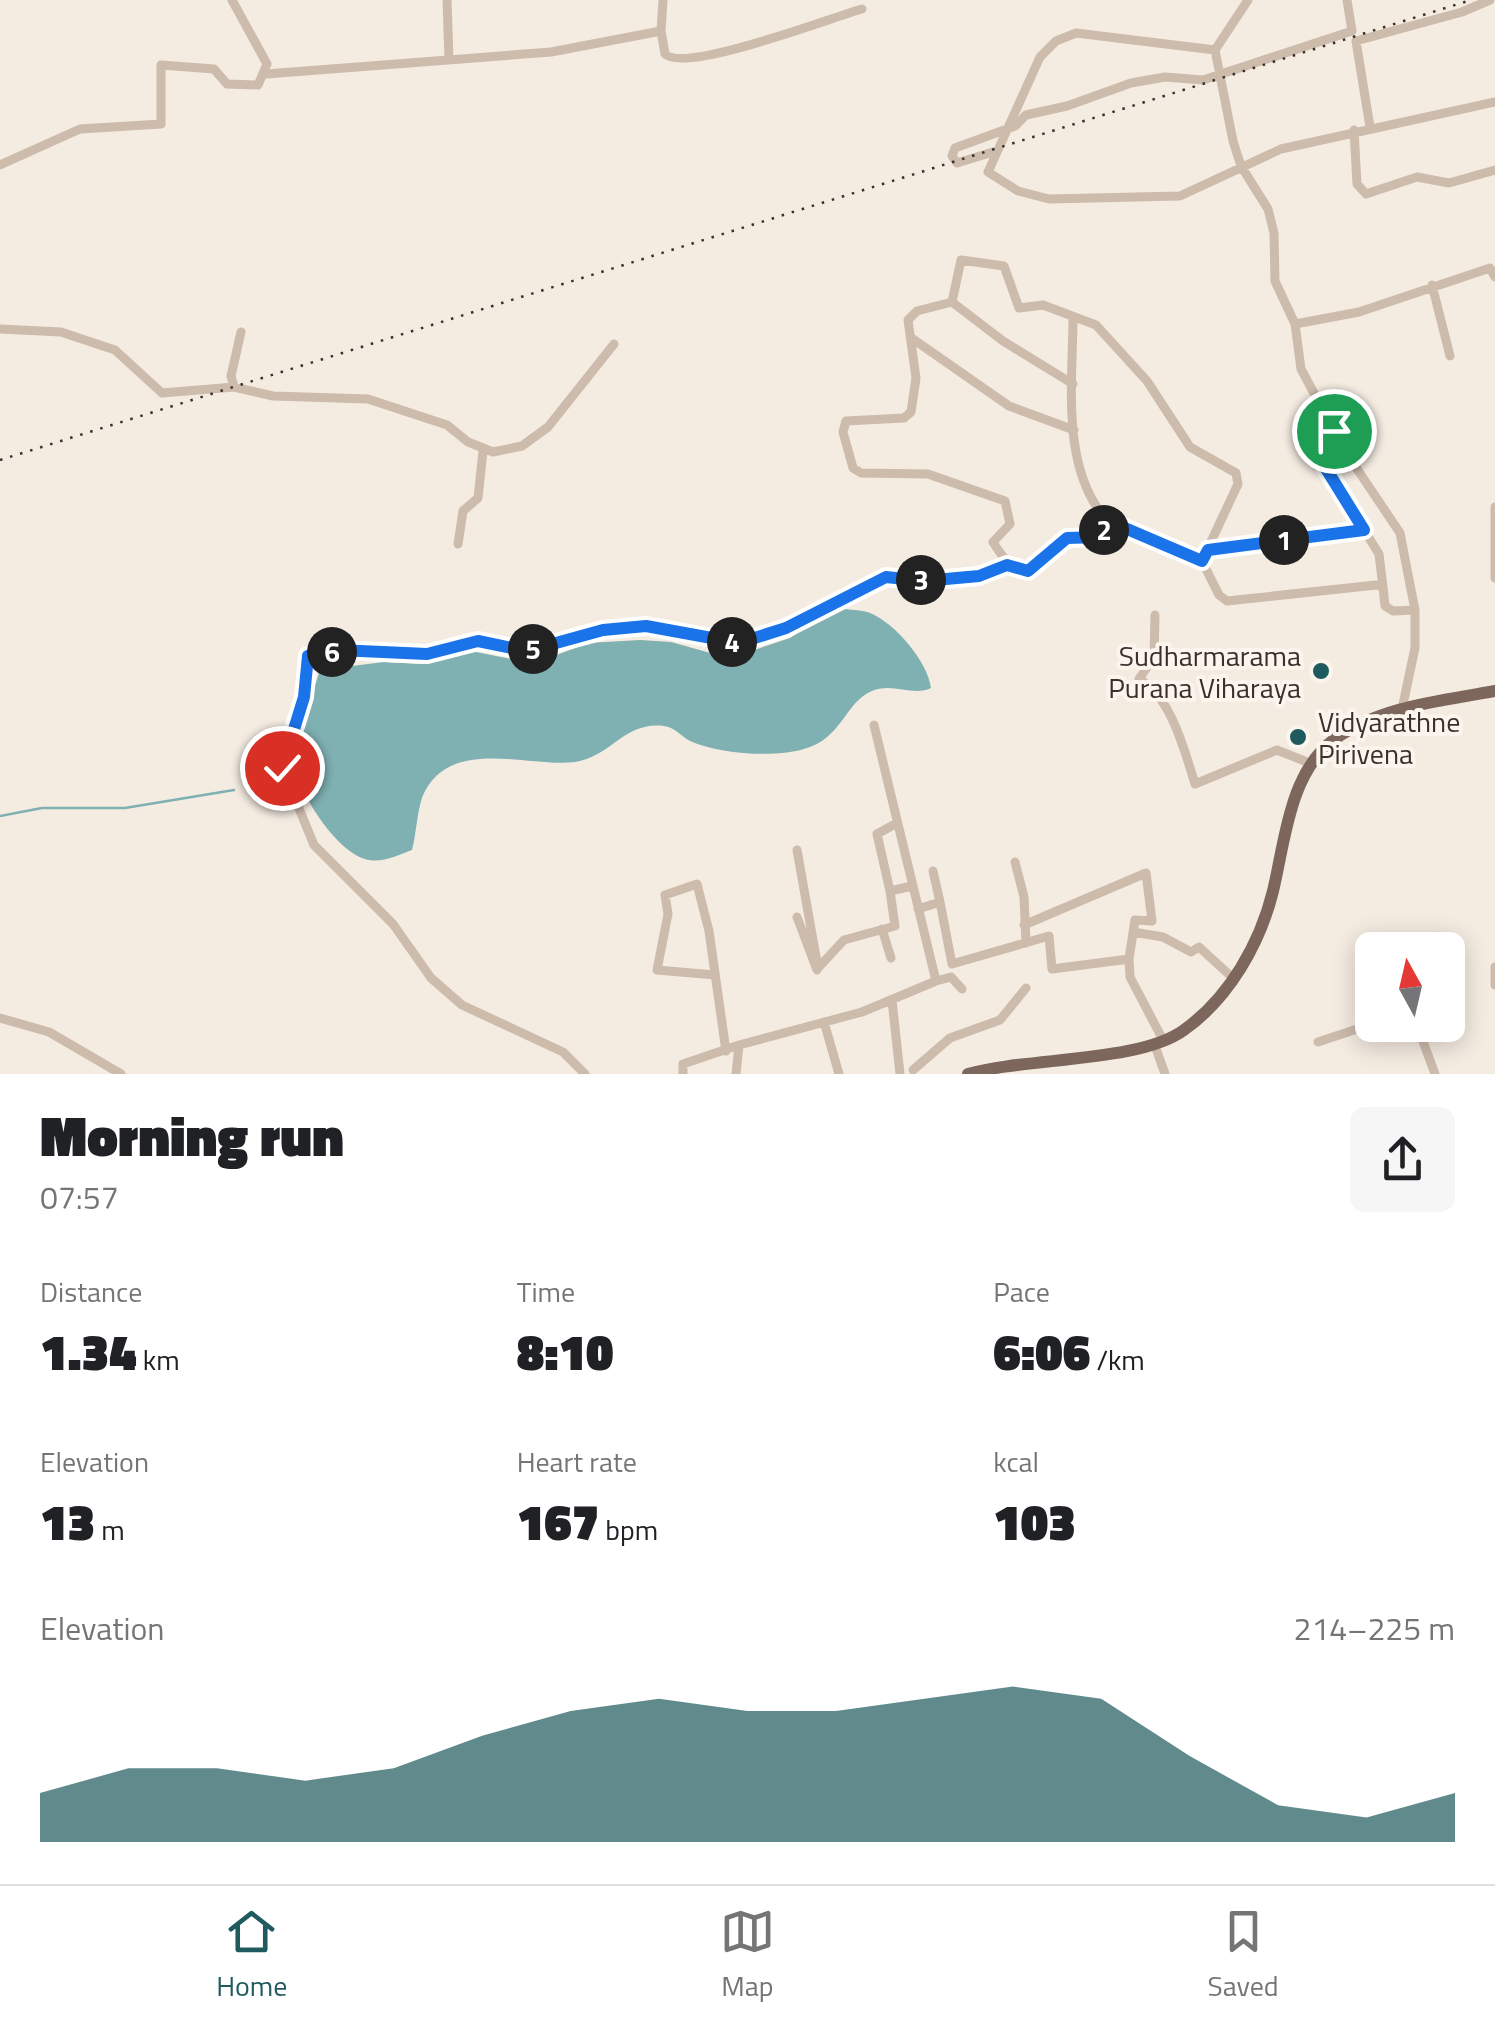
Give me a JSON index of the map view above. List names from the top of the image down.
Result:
{
  "places": ["Sudharmarama Purana Viharaya", "Vidyarathne Pirivena"],
  "north": "top",
  "page": {
    "pins": [
      "2",
      "1",
      "3",
      "4",
      "5",
      "6"
    ],
    "heading": ["Morning run", "07:57"],
    "stats": [
      ["Distance", "1.34 km"],
      ["Time", "8:10"],
      ["Pace", "6:06 /km"],
      ["Elevation", "13 m"],
      ["Heart rate", "167 bpm"],
      ["kcal", "103"]
    ],
    "chart": ["Elevation", "214–225 m"],
    "tabs": ["Home", "Map", "Saved"]
  }
}
